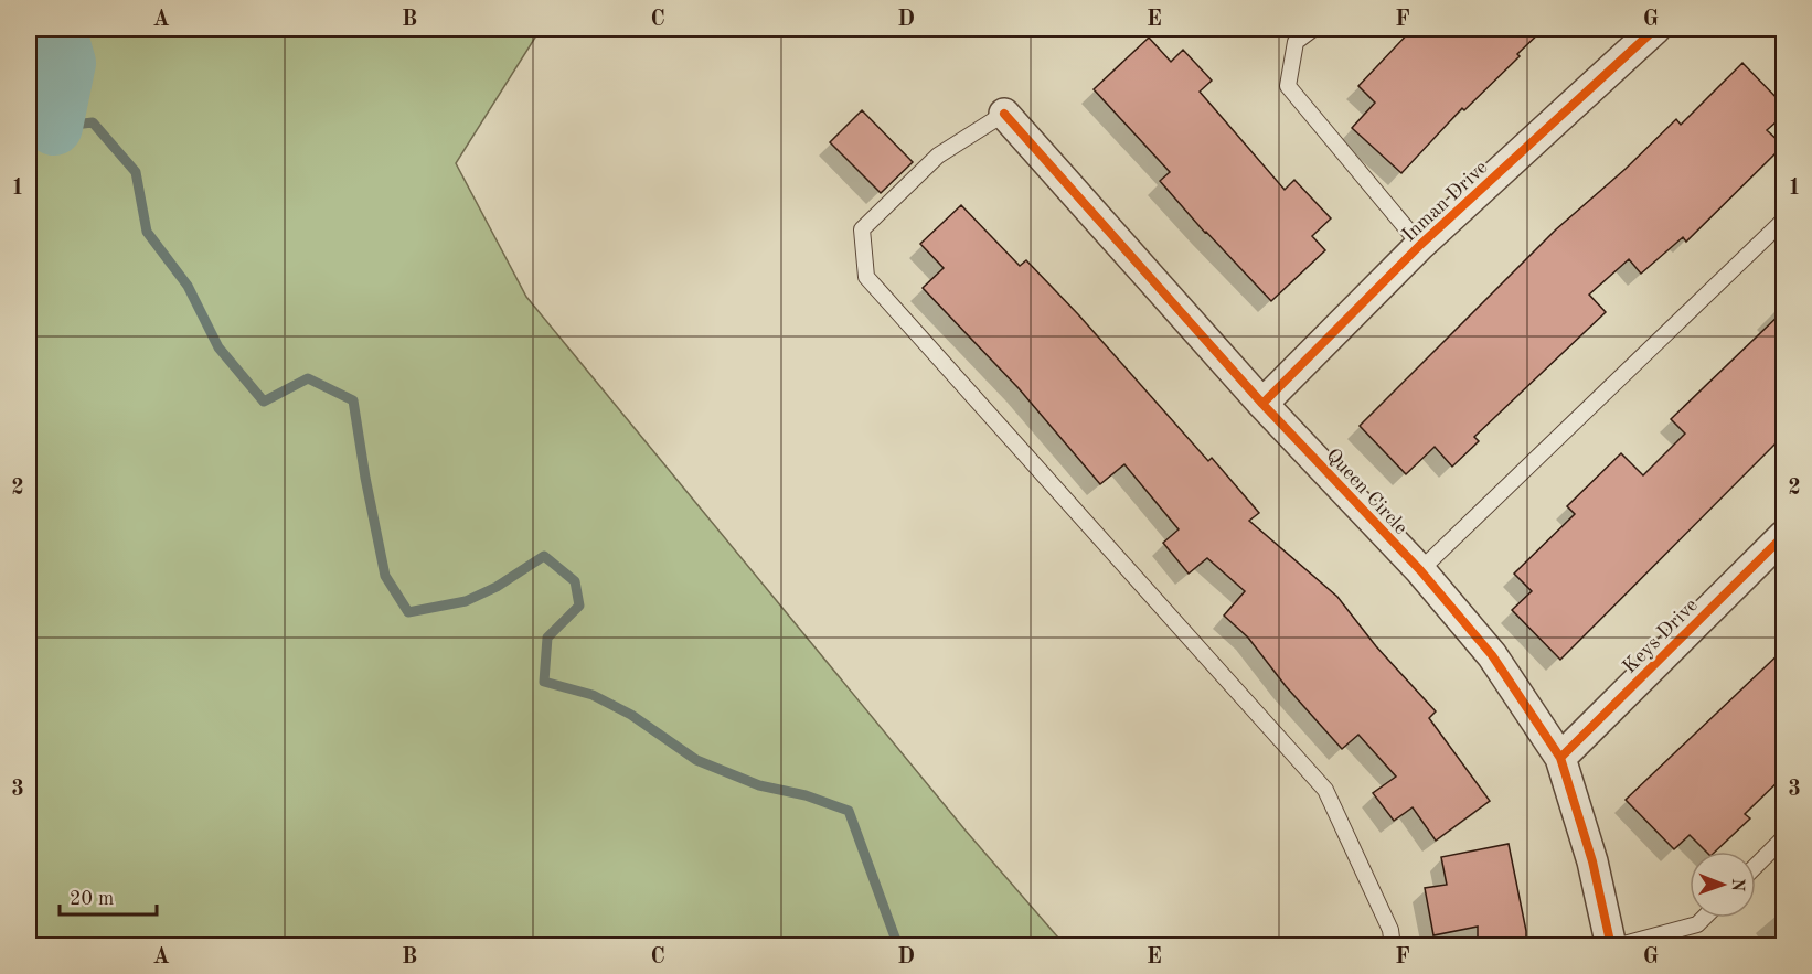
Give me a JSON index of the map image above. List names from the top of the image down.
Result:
{
  "streets": {
    "street": ["Inman Drive", "Queen Circle", "Keys Drive"]
  },
  "crossings": [
    ["Inman Drive", "Queen Circle"],
    ["Queen Circle", "Keys Drive"]
  ],
  "scale_bar": "20 m",
  "north": "right",
  "grid": {
    "columns": [
      "A",
      "B",
      "C",
      "D",
      "E",
      "F",
      "G"
    ],
    "rows": ["1", "2", "3"]
  }
}
